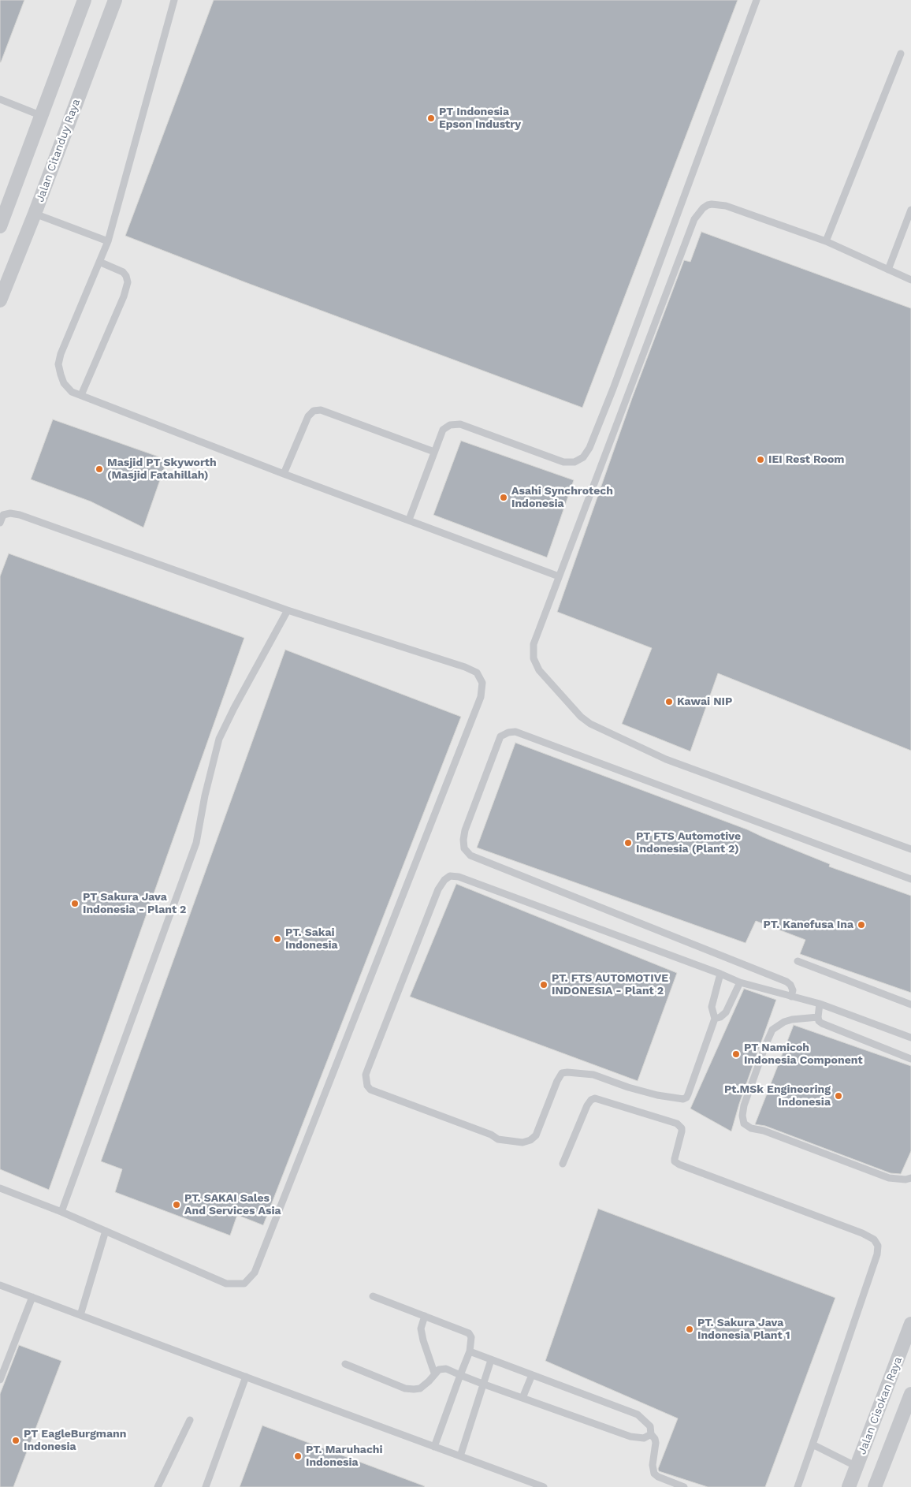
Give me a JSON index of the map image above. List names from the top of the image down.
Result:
{
  "streets": {
    "street": ["Jalan Citanduy Raya", "Jalan Cisokan Raya"]
  },
  "places": [
    "PT Indonesia Epson Industry",
    "IEI Rest Room",
    "Masjid PT Skyworth (Masjid Fatahillah)",
    "Asahi Synchrotech Indonesia",
    "Kawai NIP",
    "PT FTS Automotive Indonesia (Plant 2)",
    "PT Sakura Java Indonesia - Plant 2",
    "PT. Kanefusa Ina",
    "PT. Sakai Indonesia",
    "PT. FTS AUTOMOTIVE INDONESIA - Plant 2",
    "PT Namicoh Indonesia Component",
    "Pt.MSk Engineering Indonesia",
    "PT. SAKAI Sales And Services Asia",
    "PT. Sakura Java Indonesia Plant 1",
    "PT EagleBurgmann Indonesia",
    "PT. Maruhachi Indonesia"
  ]
}
